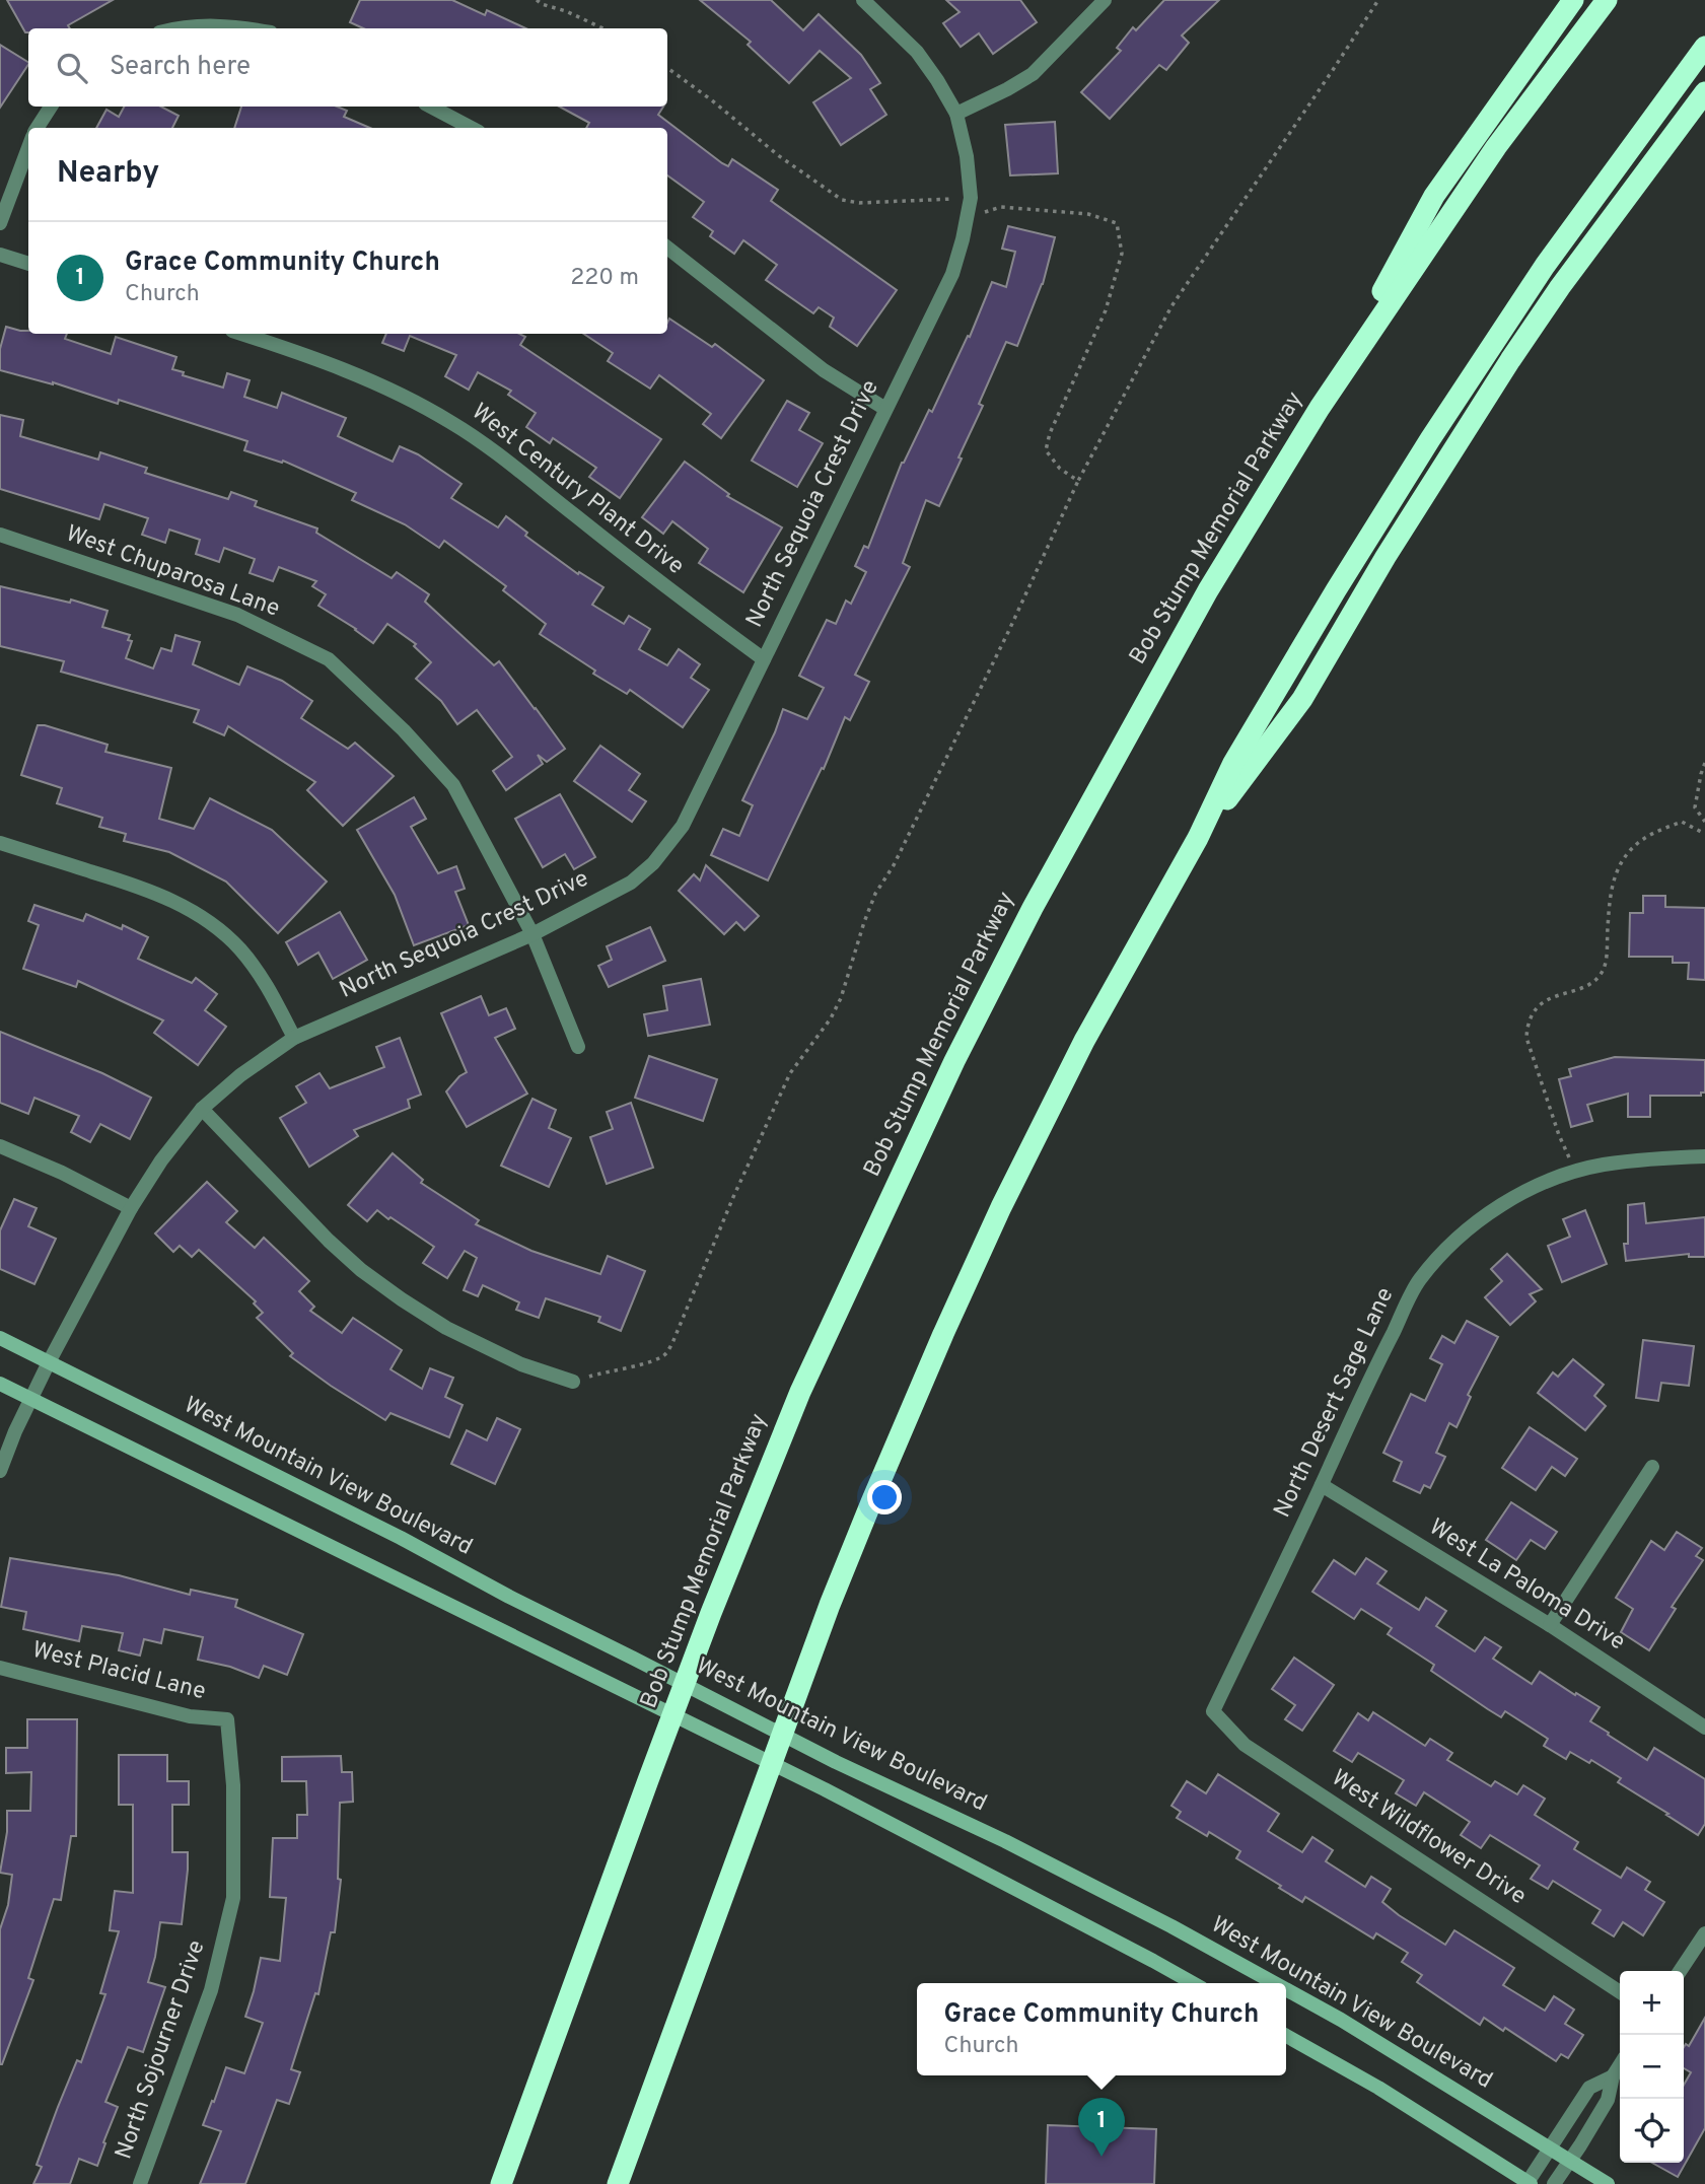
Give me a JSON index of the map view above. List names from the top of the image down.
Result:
{
  "streets": {
    "highway": ["Bob Stump Memorial Parkway"],
    "street": [
      "West Century Plant Drive",
      "North Sequoia Crest Drive",
      "West Chuparosa Lane",
      "North Desert Sage Lane",
      "West Mountain View Boulevard",
      "West La Paloma Drive",
      "West Placid Lane",
      "West Wildflower Drive",
      "North Sojourner Drive"
    ]
  },
  "crossings": [
    ["West Century Plant Drive", "North Sequoia Crest Drive"],
    ["North Sequoia Crest Drive", "West Chuparosa Lane"],
    ["North Sequoia Crest Drive", "West Mountain View Boulevard"],
    ["North Desert Sage Lane", "West La Paloma Drive"],
    ["North Desert Sage Lane", "West Wildflower Drive"],
    ["West Placid Lane", "North Sojourner Drive"]
  ],
  "page": {
    "search": "Search here",
    "heading": "Nearby",
    "list": [
      {
        "mark": "1",
        "name": "Grace Community Church",
        "note": "Church",
        "value": "220 m"
      }
    ],
    "map_buttons": ["+", "−"],
    "popup": ["Grace Community Church", "Church"],
    "pins": "1"
  }
}
